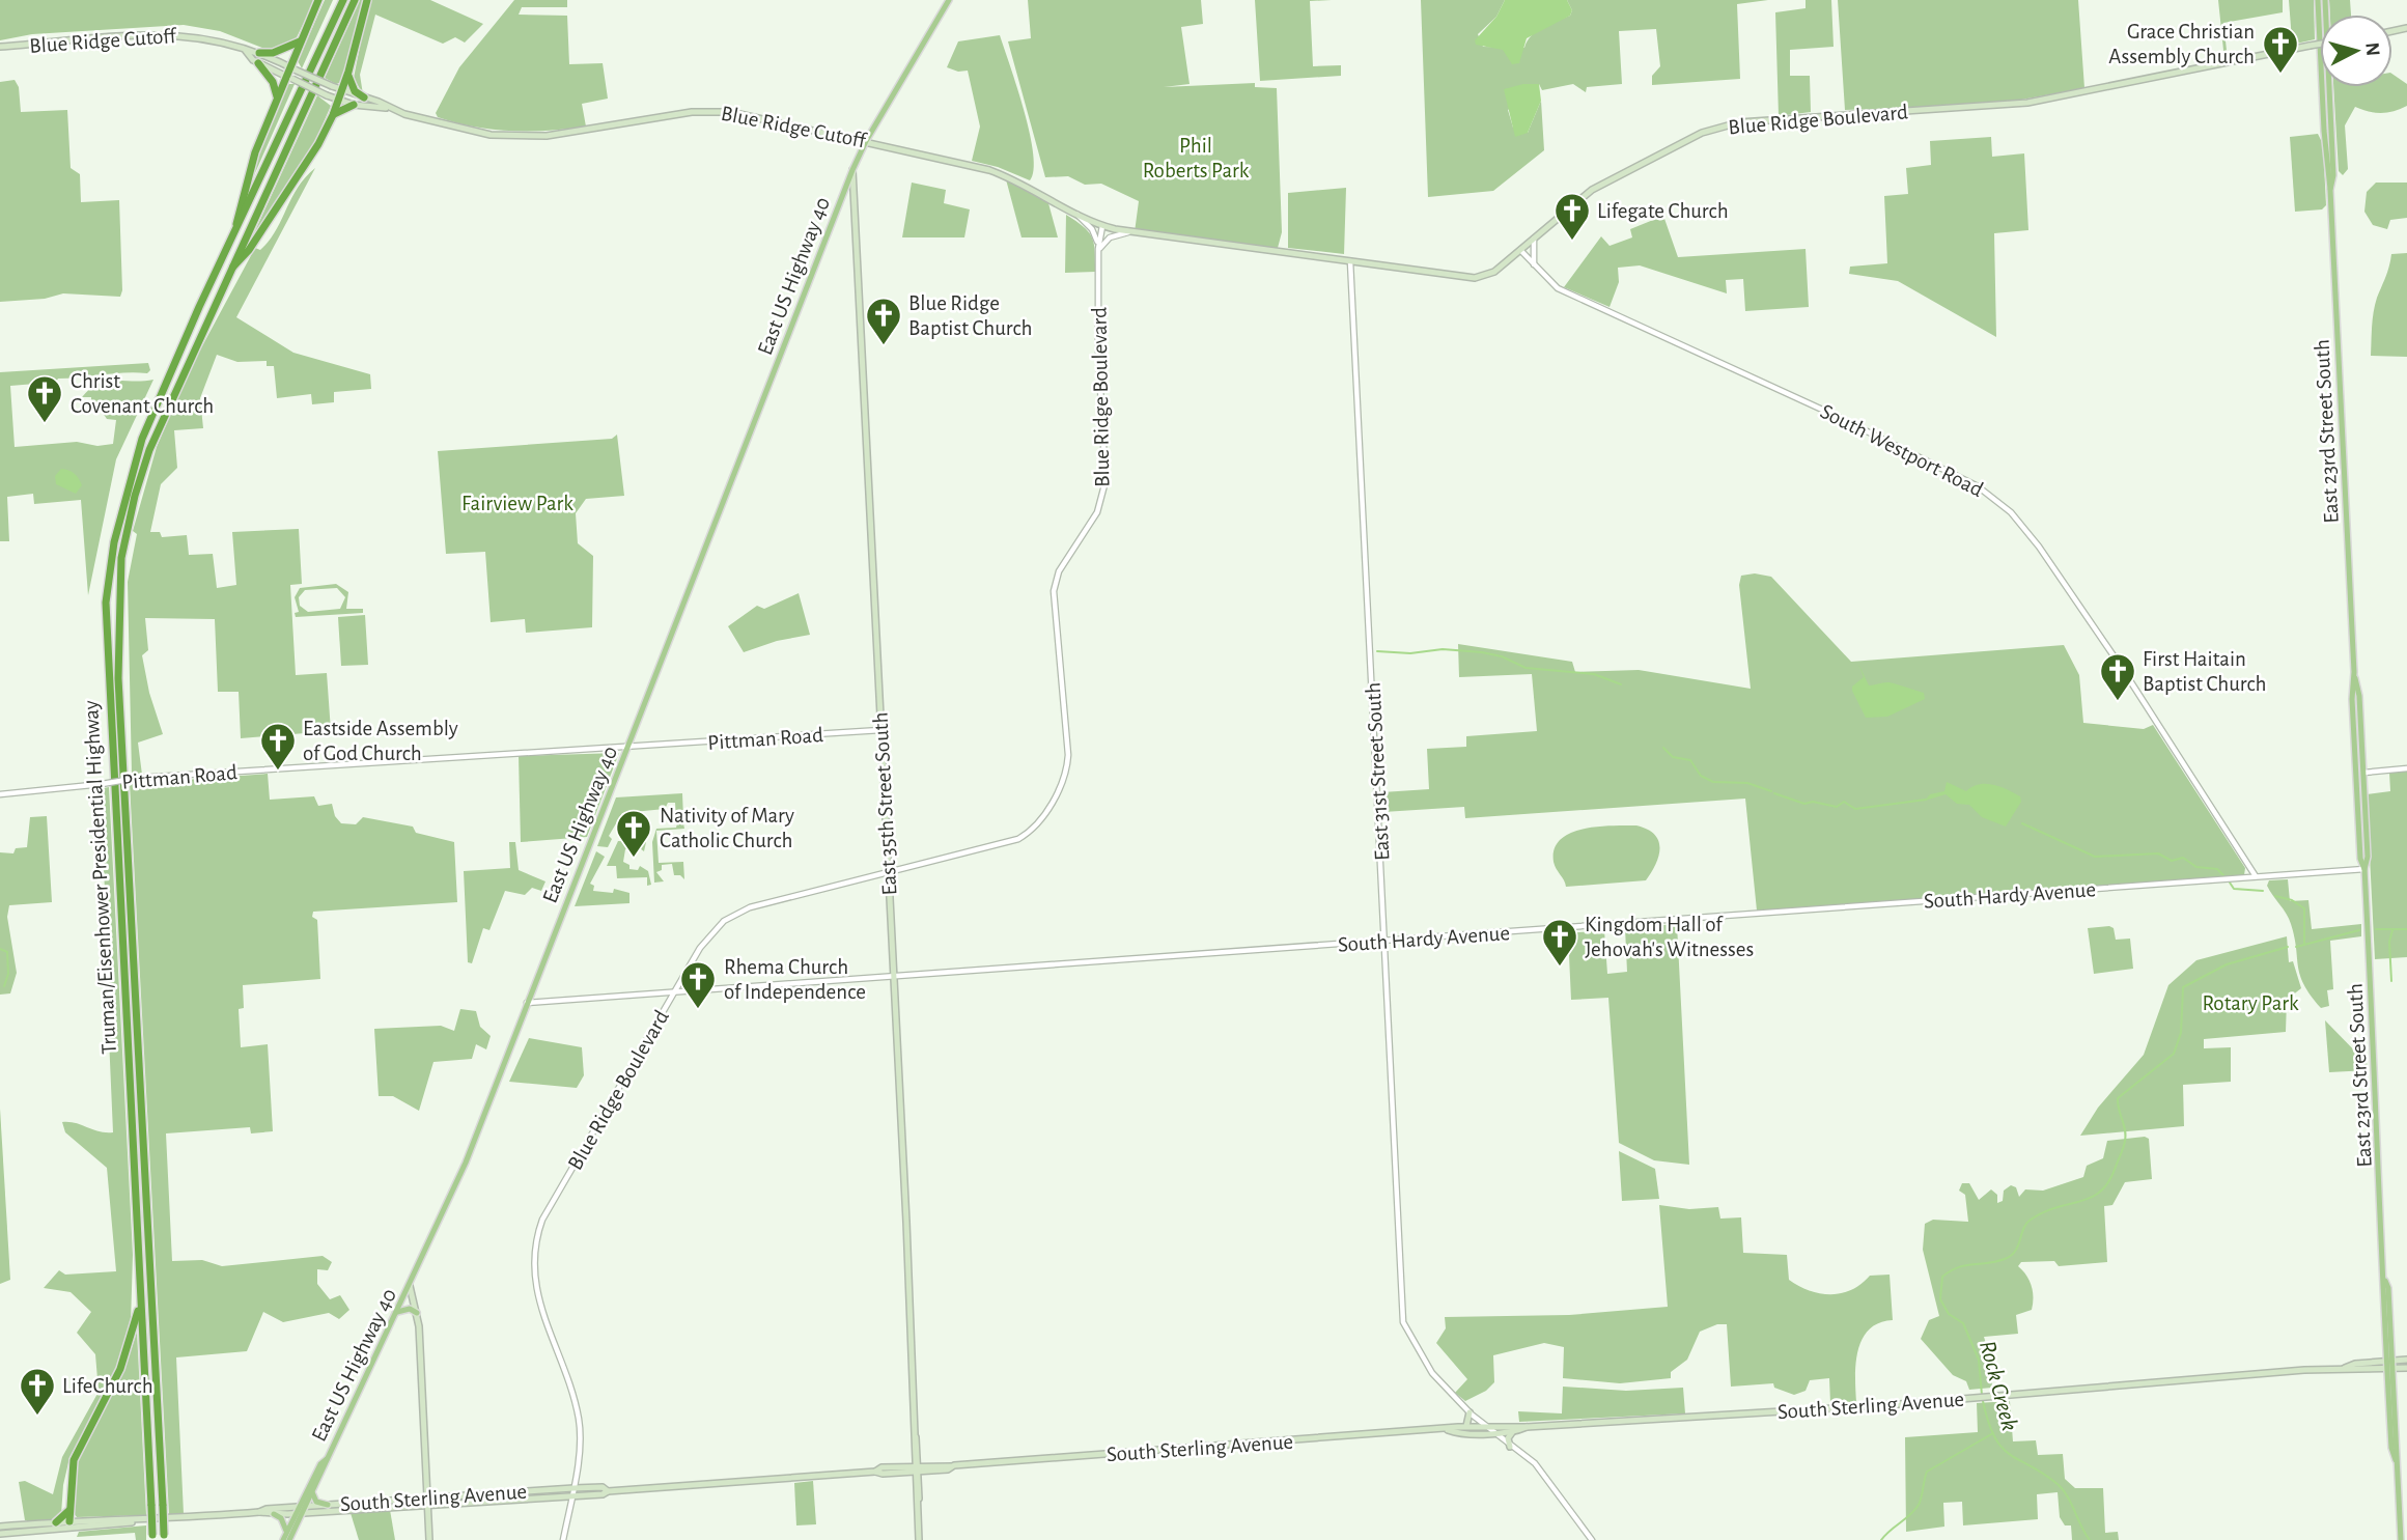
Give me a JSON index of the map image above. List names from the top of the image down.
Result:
{
  "streets": {
    "highway": ["Truman/Eisenhower Presidential Highway"],
    "main road": [
      "Blue Ridge Cutoff",
      "Blue Ridge Boulevard",
      "East US Highway 40",
      "East 23rd Street South",
      "East 35th Street South",
      "South Sterling Avenue"
    ],
    "street": [
      "South Westport Road",
      "Pittman Road",
      "East 31st Street South",
      "South Hardy Avenue"
    ]
  },
  "crossings": [
    ["Blue Ridge Cutoff", "Blue Ridge Boulevard"],
    ["Blue Ridge Cutoff", "East US Highway 40"],
    ["Blue Ridge Boulevard", "South Westport Road"],
    ["Blue Ridge Boulevard", "East 31st Street South"],
    ["Blue Ridge Boulevard", "East 35th Street South"],
    ["Blue Ridge Boulevard", "South Hardy Avenue"],
    ["Blue Ridge Boulevard", "South Sterling Avenue"],
    ["East US Highway 40", "Pittman Road"],
    ["East US Highway 40", "East 35th Street South"],
    ["East US Highway 40", "South Hardy Avenue"],
    ["East 23rd Street South", "South Hardy Avenue"],
    ["East 23rd Street South", "South Sterling Avenue"],
    ["South Westport Road", "South Hardy Avenue"],
    ["Pittman Road", "East 35th Street South"],
    ["East 31st Street South", "South Hardy Avenue"],
    ["East 35th Street South", "South Hardy Avenue"],
    ["East 35th Street South", "South Sterling Avenue"]
  ],
  "water": ["Rock Creek"],
  "parks": ["Phil Roberts Park", "Fairview Park", "Rotary Park"],
  "places": {
    "church": [
      "Grace Christian Assembly Church",
      "Lifegate Church",
      "Blue Ridge Baptist Church",
      "Christ Covenant Church",
      "First Haitain Baptist Church",
      "Eastside Assembly of God Church",
      "Nativity of Mary Catholic Church",
      "Kingdom Hall of Jehovah's Witnesses",
      "Rhema Church of Independence",
      "LifeChurch"
    ]
  },
  "north": "right"
}
